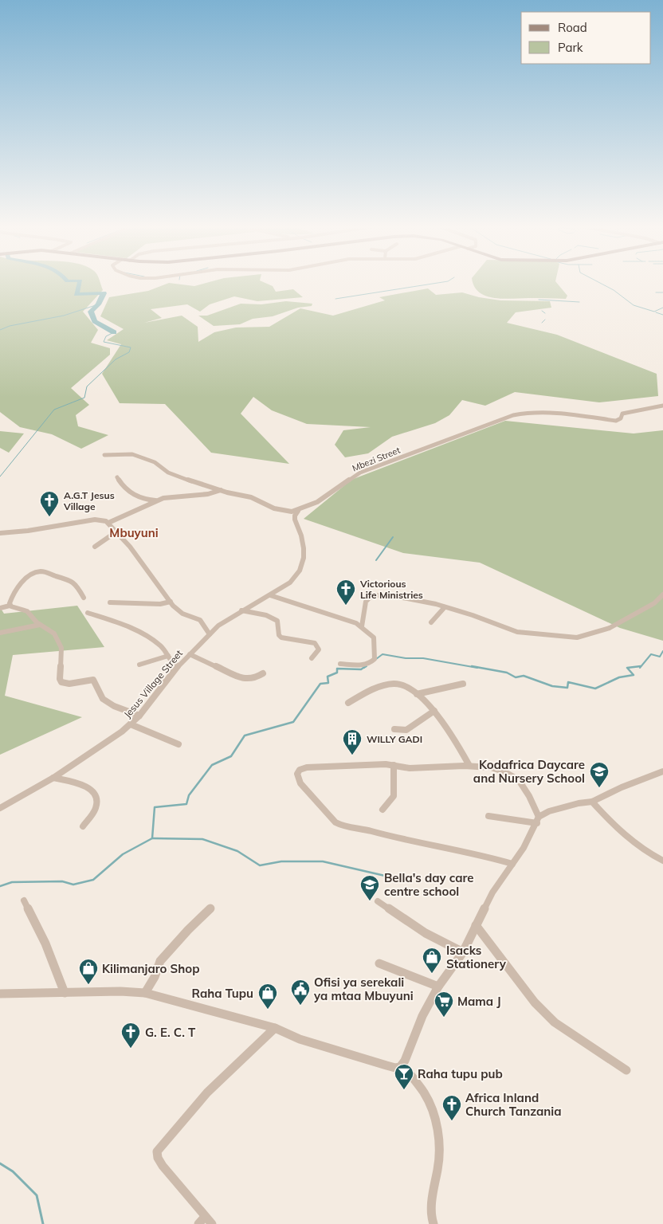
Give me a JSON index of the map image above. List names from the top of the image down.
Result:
{
  "streets": {
    "street": ["Mbezi Street", "Jesus Village Street"]
  },
  "crossings": [
    ["Mbezi Street", "Jesus Village Street"]
  ],
  "districts": ["Mbuyuni"],
  "places": {
    "church": [
      "A.G.T Jesus Village",
      "Victorious Life Ministries",
      "G. E. C. T",
      "Africa Inland Church Tanzania"
    ],
    "building": ["WILLY GADI"],
    "school or university": ["Kodafrica Daycare and Nursery School", "Bella's day care centre school"],
    "shop": ["Isacks Stationery", "Kilimanjaro Shop", "Raha Tupu"],
    "public building": ["Ofisi ya serekali ya mtaa Mbuyuni"],
    "supermarket": ["Mama J"],
    "bar": ["Raha tupu pub"]
  },
  "legend": ["Road", "Park"]
}
